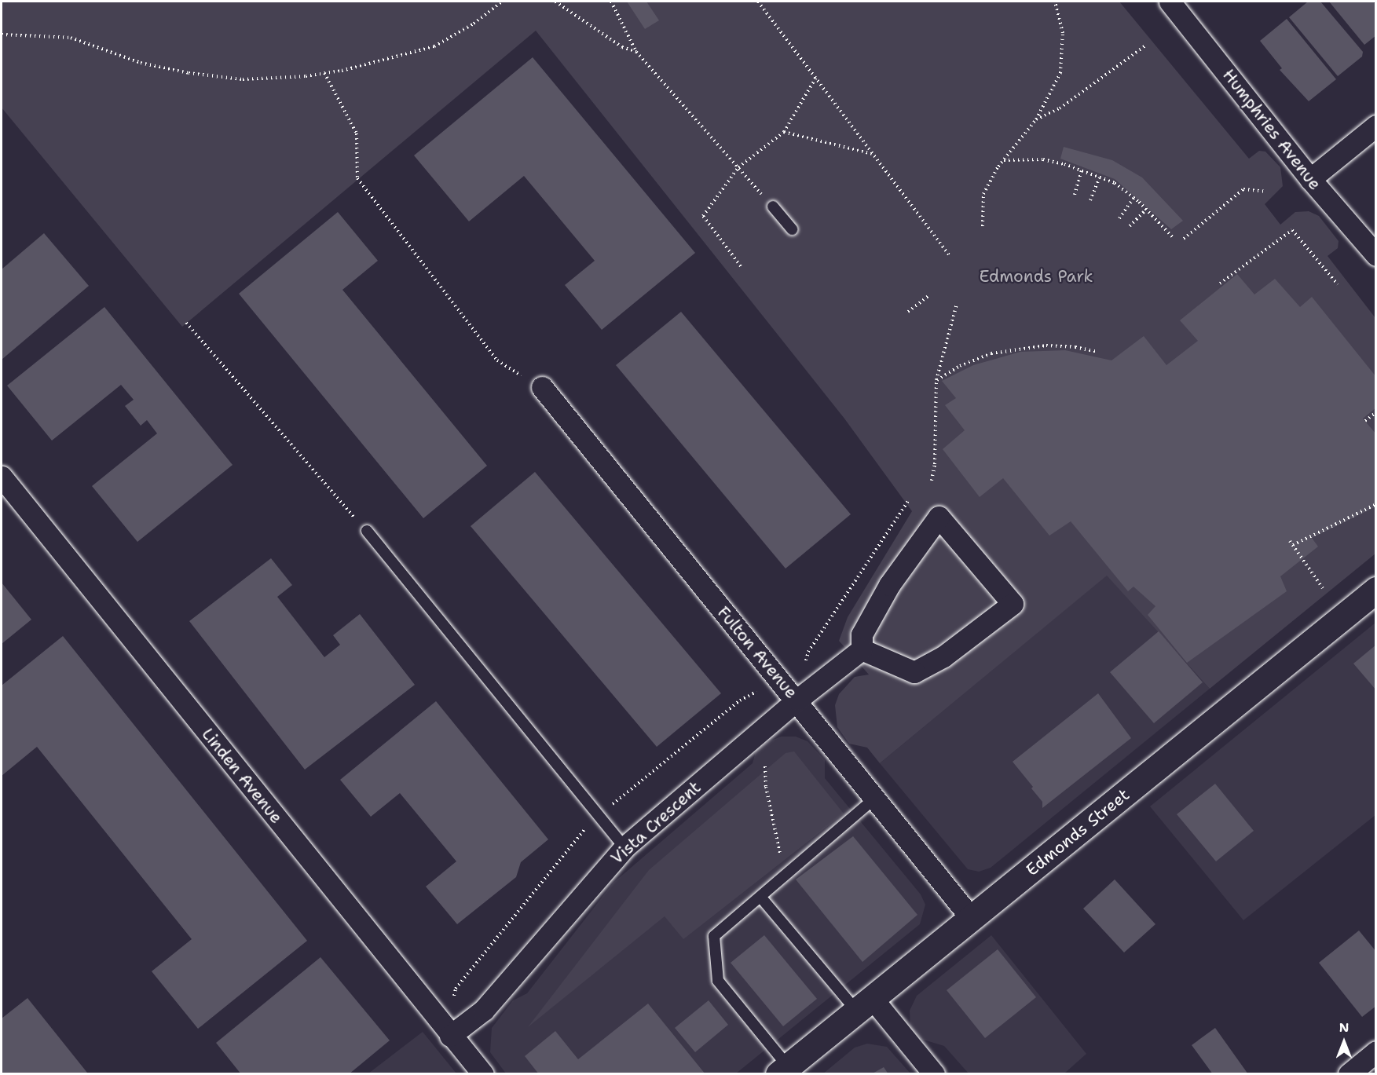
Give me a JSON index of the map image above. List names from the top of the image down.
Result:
{
  "streets": {
    "street": [
      "Humphries Avenue",
      "Fulton Avenue",
      "Linden Avenue",
      "Vista Crescent",
      "Edmonds Street"
    ]
  },
  "crossings": [
    ["Fulton Avenue", "Vista Crescent"],
    ["Fulton Avenue", "Edmonds Street"],
    ["Linden Avenue", "Vista Crescent"]
  ],
  "parks": ["Edmonds Park"],
  "north": "top"
}
